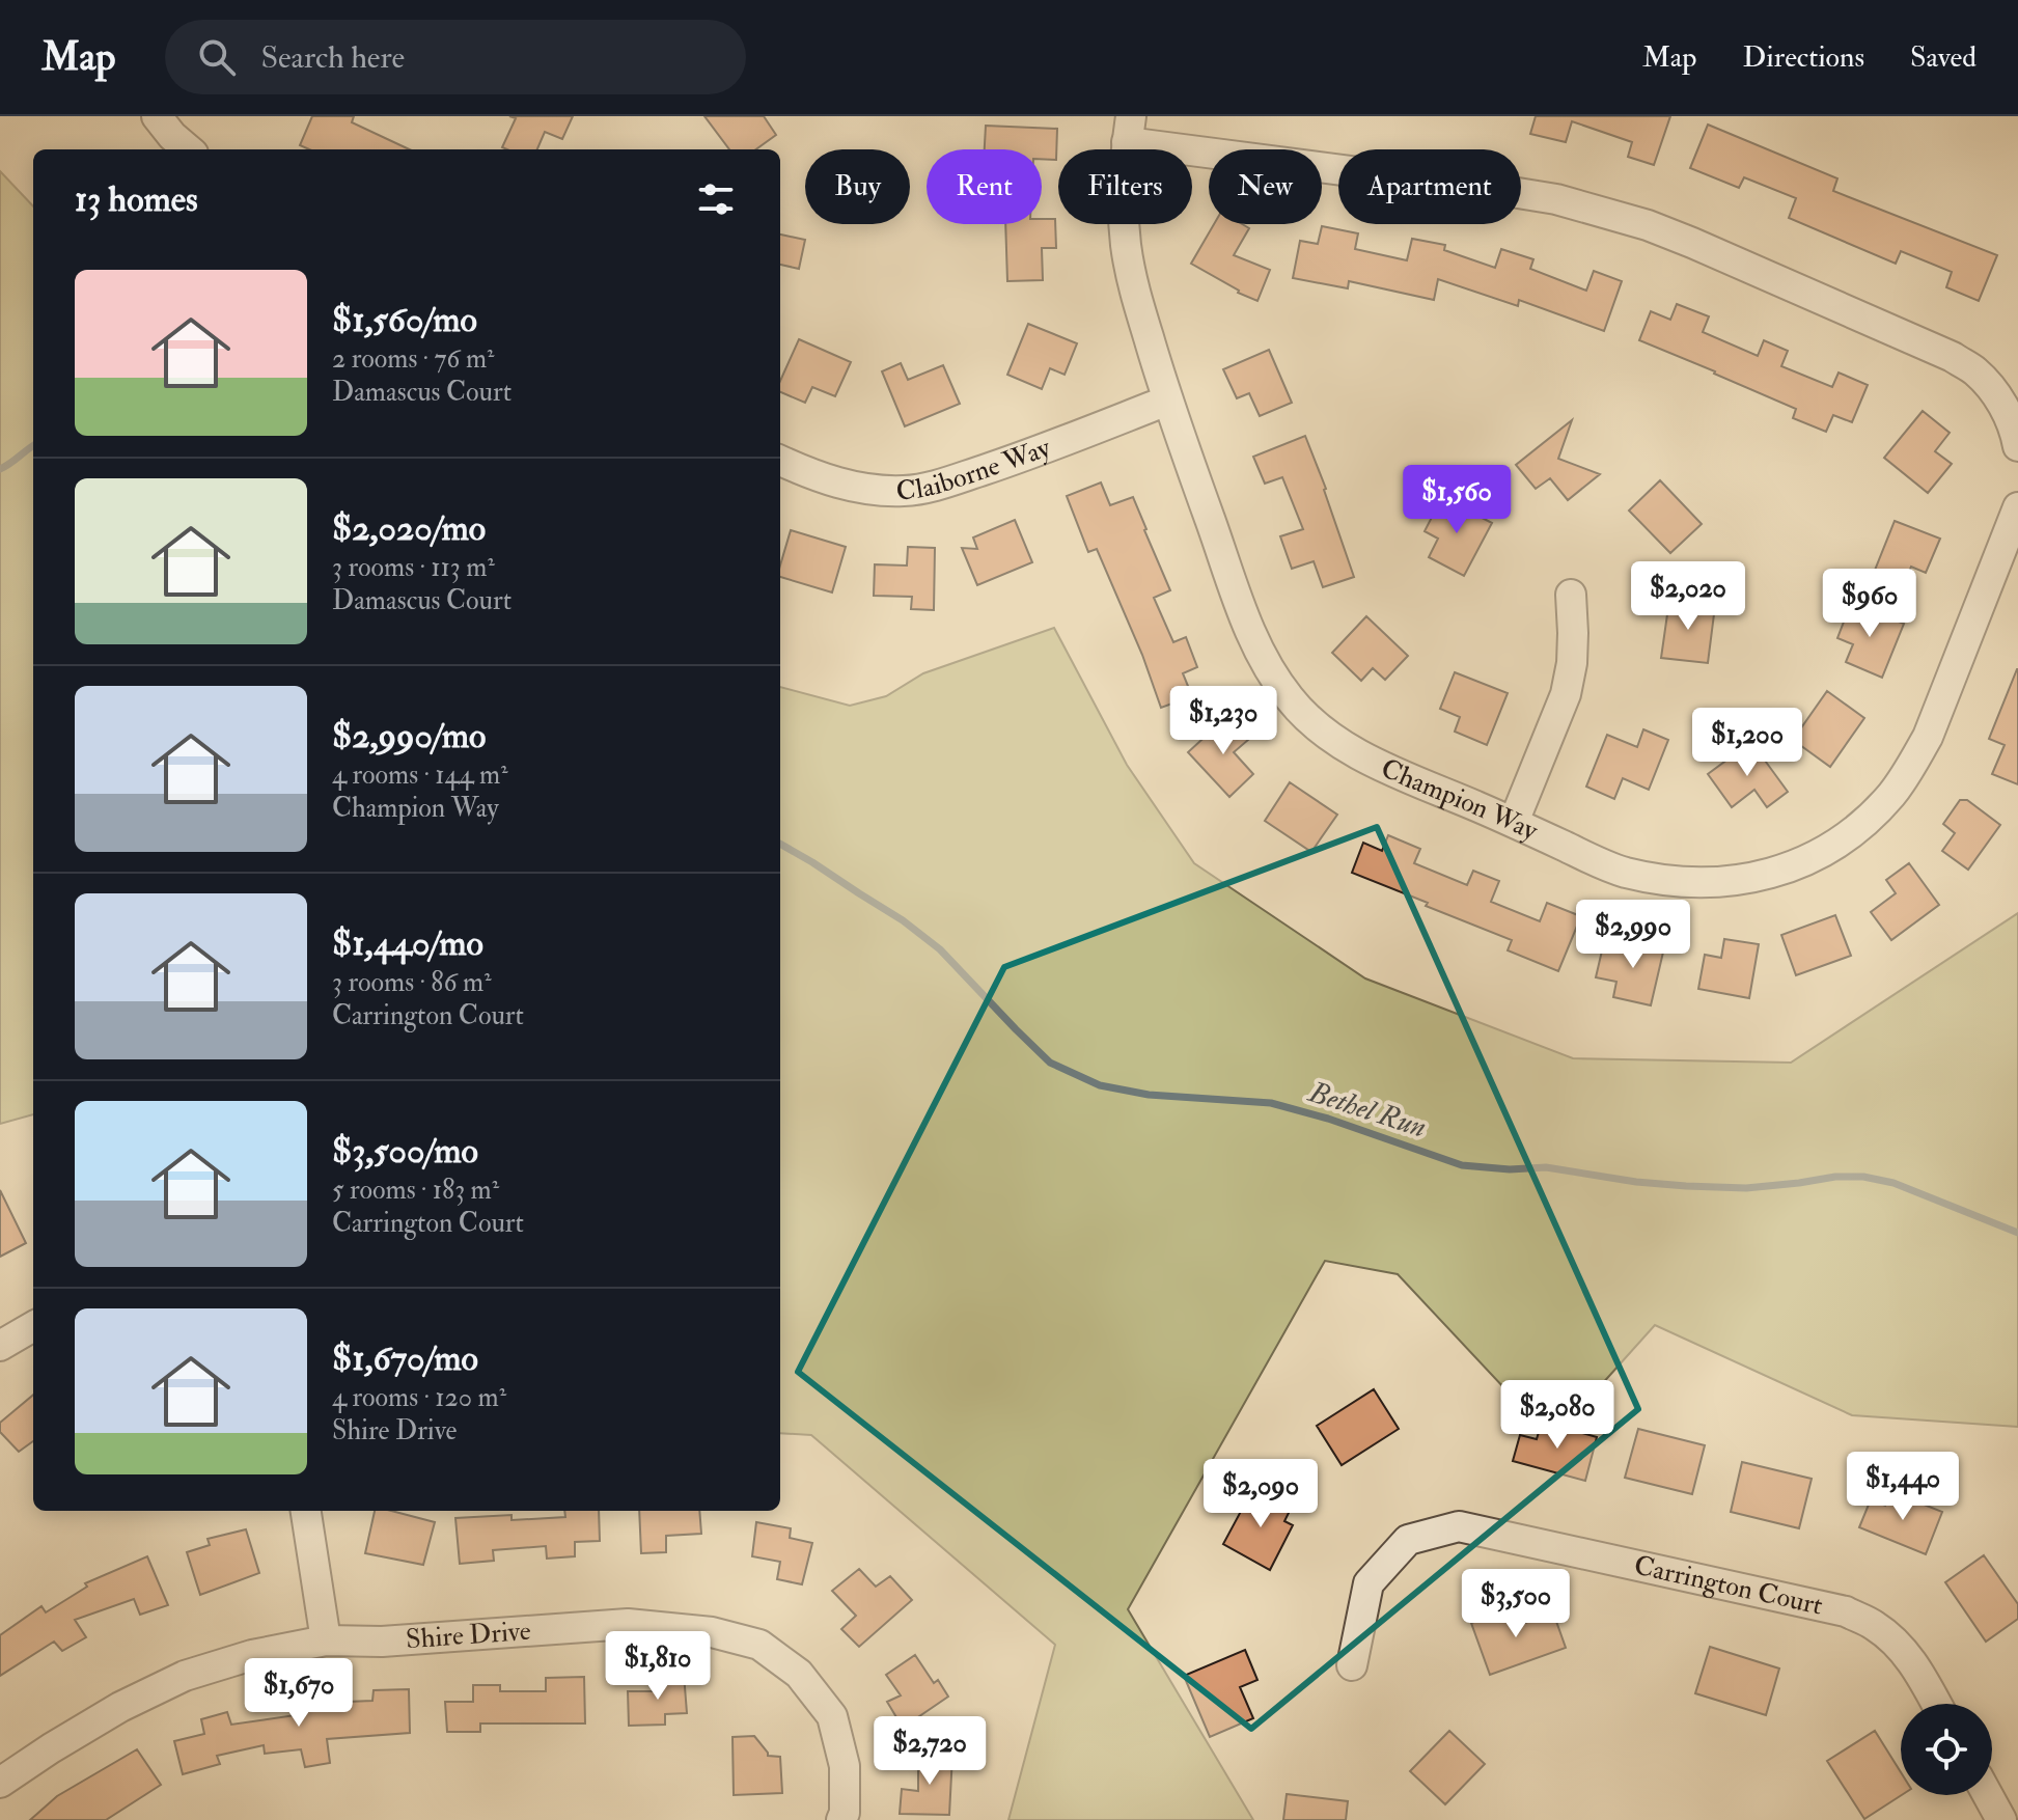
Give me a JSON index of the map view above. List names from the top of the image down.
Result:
{
  "streets": {
    "street": [
      "Claiborne Way",
      "Champion Way",
      "Carrington Court",
      "Shire Drive"
    ]
  },
  "crossings": [
    ["Claiborne Way", "Champion Way"]
  ],
  "water": ["Bethel Run"],
  "page": {
    "header": "Map",
    "search": "Search here",
    "nav": ["Map", "Directions", "Saved"],
    "chip": [
      "Buy",
      "Rent",
      "Filters",
      "New",
      "Apartment"
    ],
    "heading": "13 homes",
    "list": [
      {
        "name": "$1,560/mo",
        "note": "2 rooms · 76 m² · Damascus Court"
      },
      {
        "name": "$2,020/mo",
        "note": "3 rooms · 113 m² · Damascus Court"
      },
      {
        "name": "$2,990/mo",
        "note": "4 rooms · 144 m² · Champion Way"
      },
      {
        "name": "$1,440/mo",
        "note": "3 rooms · 86 m² · Carrington Court"
      },
      {
        "name": "$3,500/mo",
        "note": "5 rooms · 183 m² · Carrington Court"
      },
      {
        "name": "$1,670/mo",
        "note": "4 rooms · 120 m² · Shire Drive"
      }
    ],
    "price": [
      "$1,560",
      "$2,020",
      "$960",
      "$1,230",
      "$1,200",
      "$2,990",
      "$2,080",
      "$1,440",
      "$2,090",
      "$3,500",
      "$1,810",
      "$1,670",
      "$2,720"
    ]
  }
}
